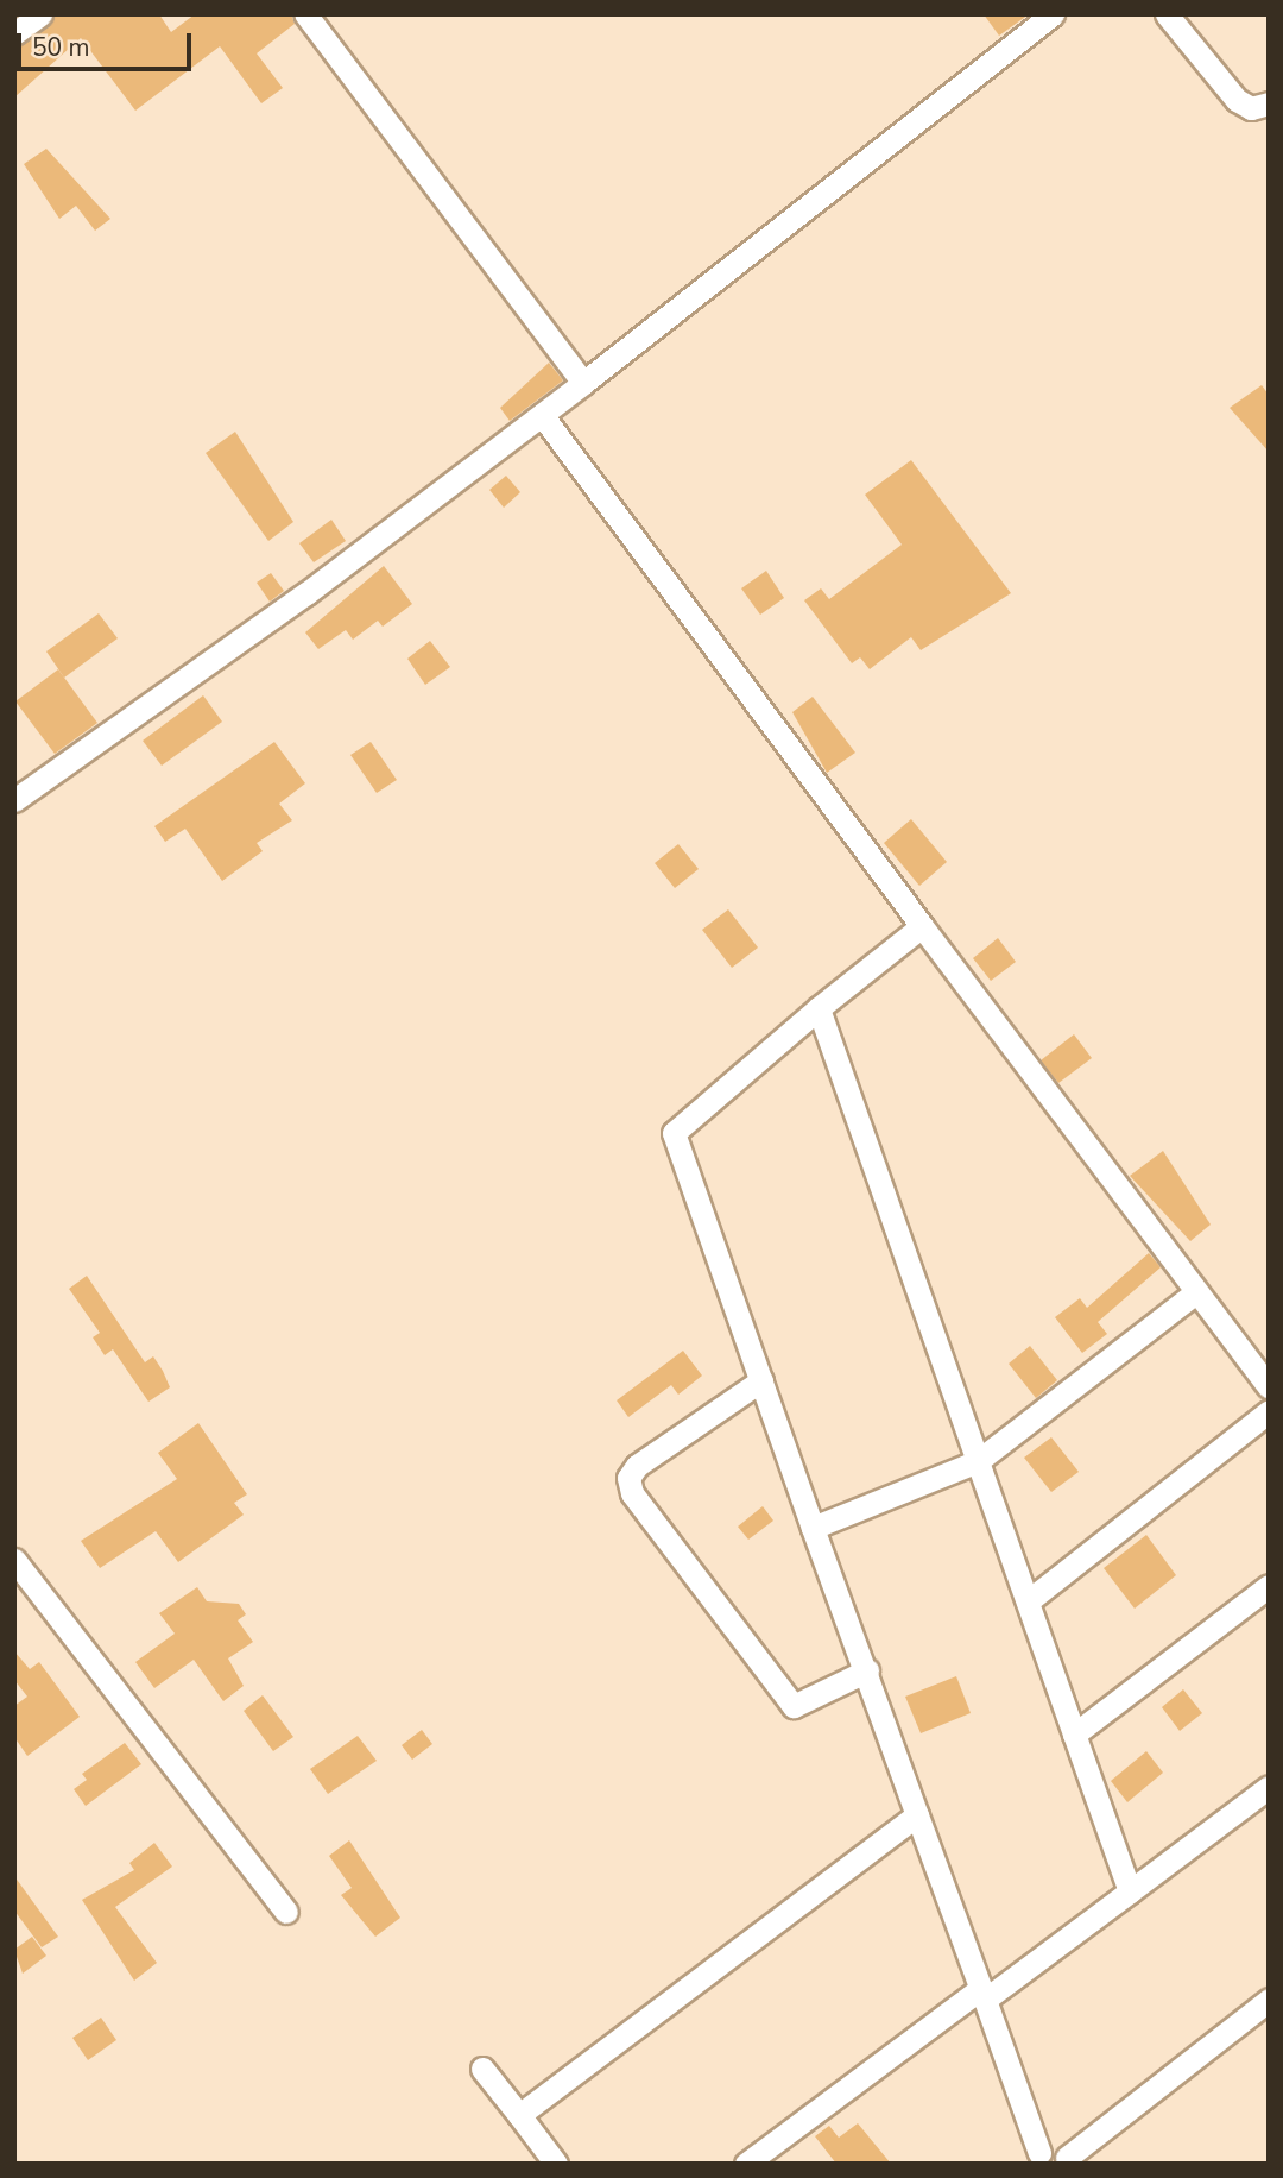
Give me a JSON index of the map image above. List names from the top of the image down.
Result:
{
  "scale_bar": "50 m"
}
